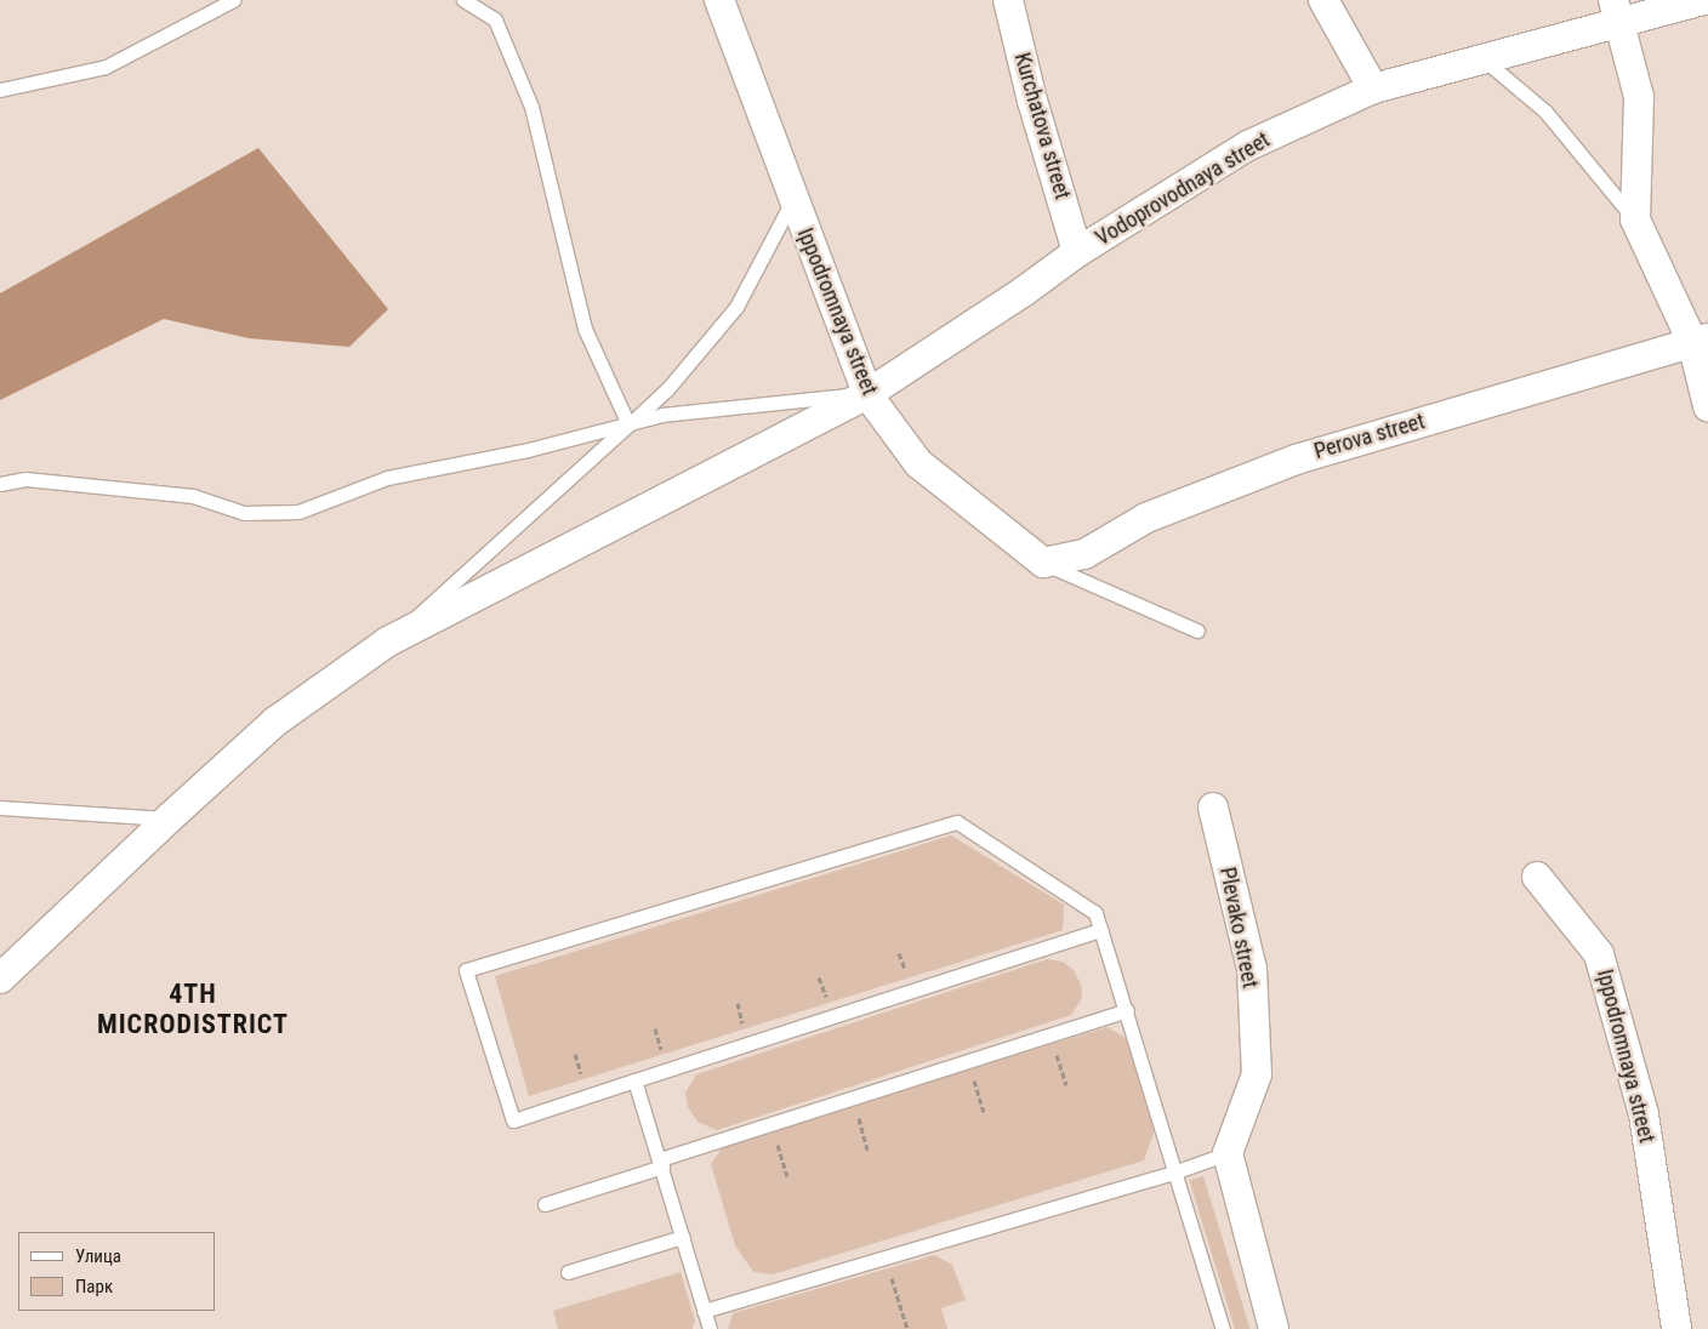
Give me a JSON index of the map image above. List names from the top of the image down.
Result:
{
  "streets": {
    "street": [
      "Kurchatova street",
      "Vodoprovodnaya street",
      "Ippodromnaya street",
      "Perova street",
      "Plevako street"
    ]
  },
  "crossings": [
    ["Kurchatova street", "Vodoprovodnaya street"],
    ["Vodoprovodnaya street", "Ippodromnaya street"],
    ["Ippodromnaya street", "Perova street"]
  ],
  "districts": ["4TH MICRODISTRICT"],
  "legend": ["Улица", "Парк"]
}
